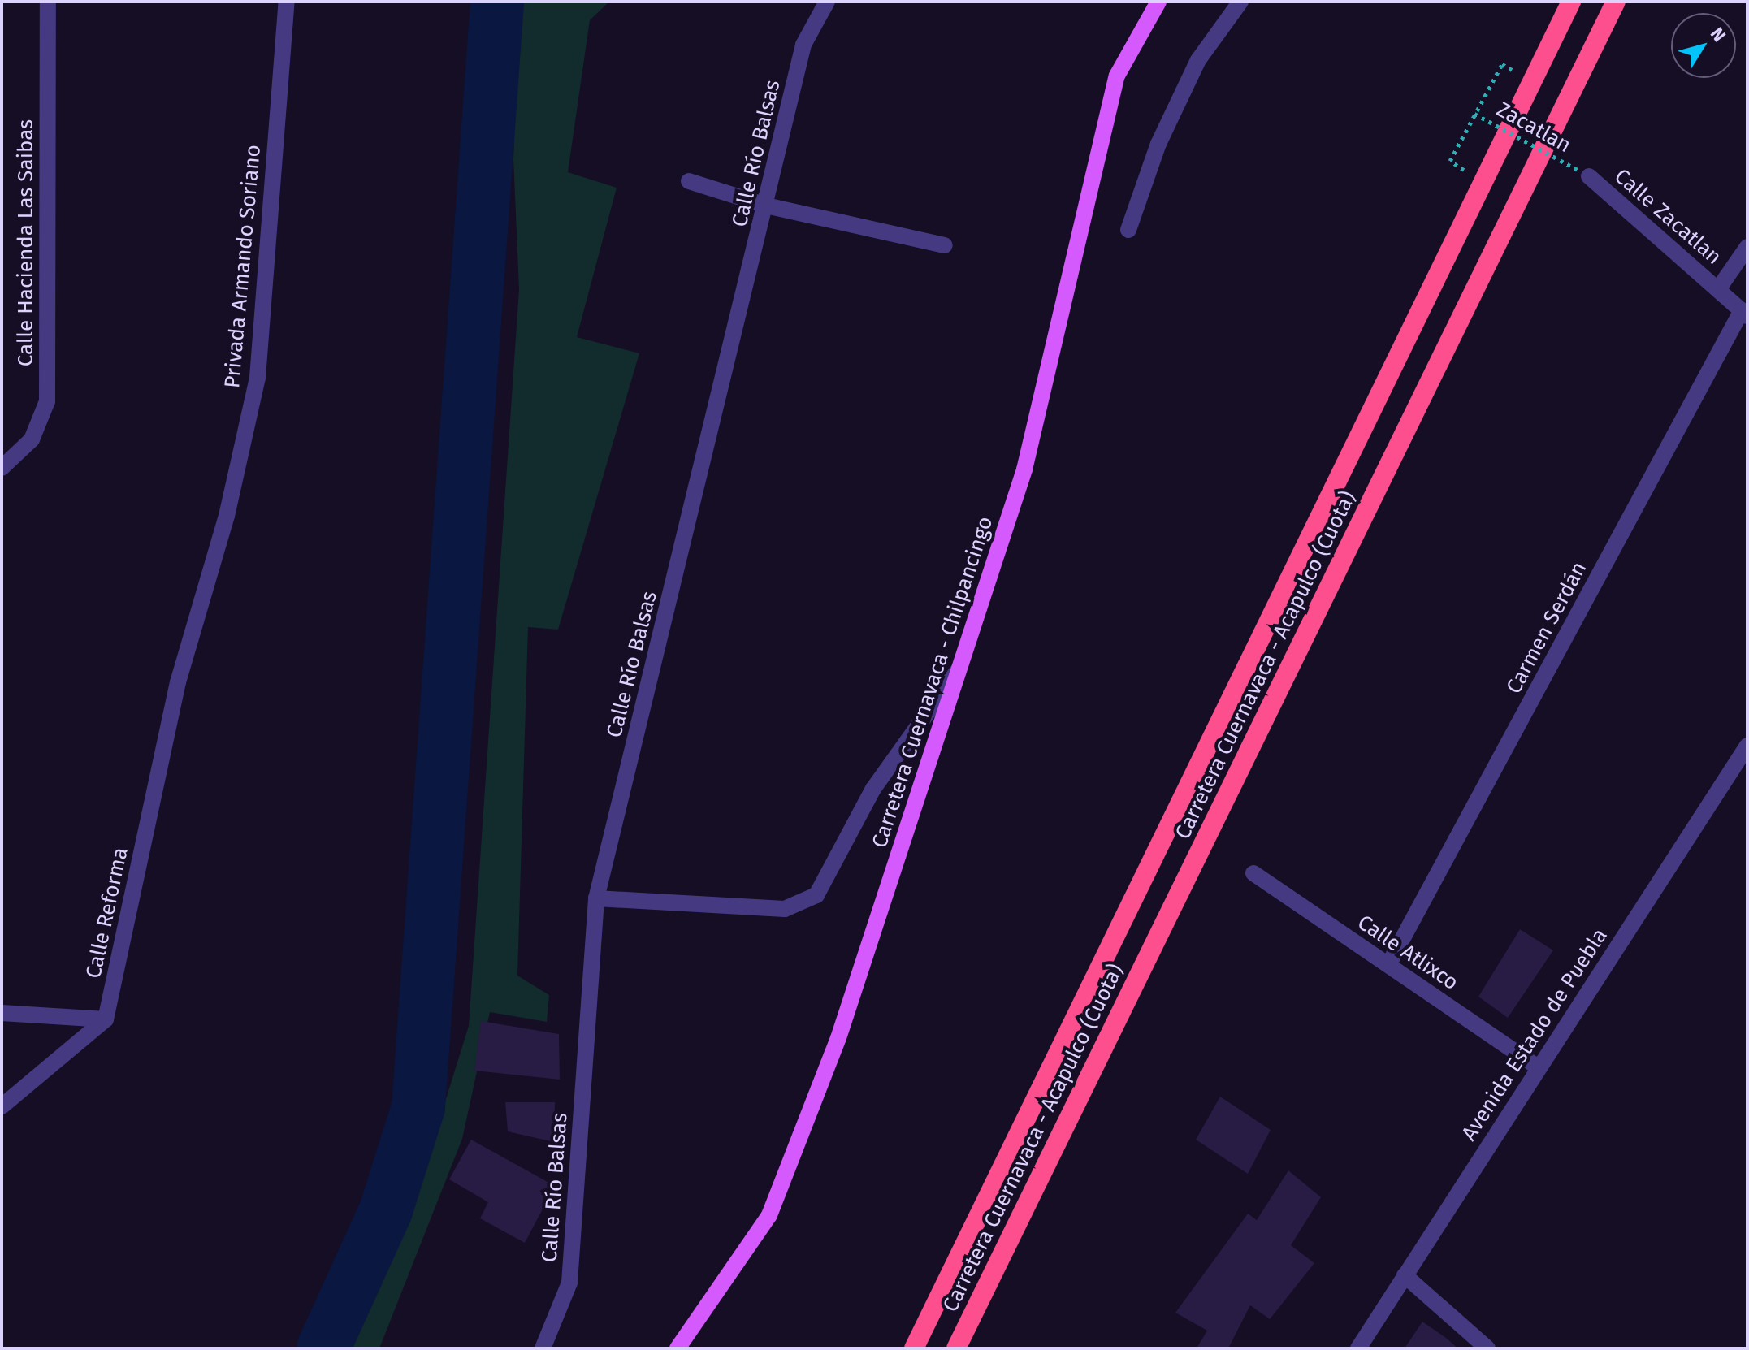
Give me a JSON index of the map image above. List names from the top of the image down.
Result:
{
  "streets": {
    "highway": ["Carretera Cuernavaca - Acapulco (Cuota)"],
    "main road": ["Carretera Cuernavaca - Chilpancingo"],
    "street": [
      "Calle Río Balsas",
      "Calle Zacatlan",
      "Calle Hacienda Las Saibas",
      "Privada Armando Soriano",
      "Carmen Serdán",
      "Calle Reforma",
      "Calle Atlixco",
      "Avenida Estado de Puebla"
    ],
    "path": ["Zacatlan"]
  },
  "crossings": [
    ["Zacatlan", "Calle Zacatlan"],
    ["Calle Zacatlan", "Carmen Serdán"],
    ["Privada Armando Soriano", "Calle Reforma"],
    ["Carmen Serdán", "Calle Atlixco"],
    ["Calle Atlixco", "Avenida Estado de Puebla"]
  ],
  "north": "top right"
}
